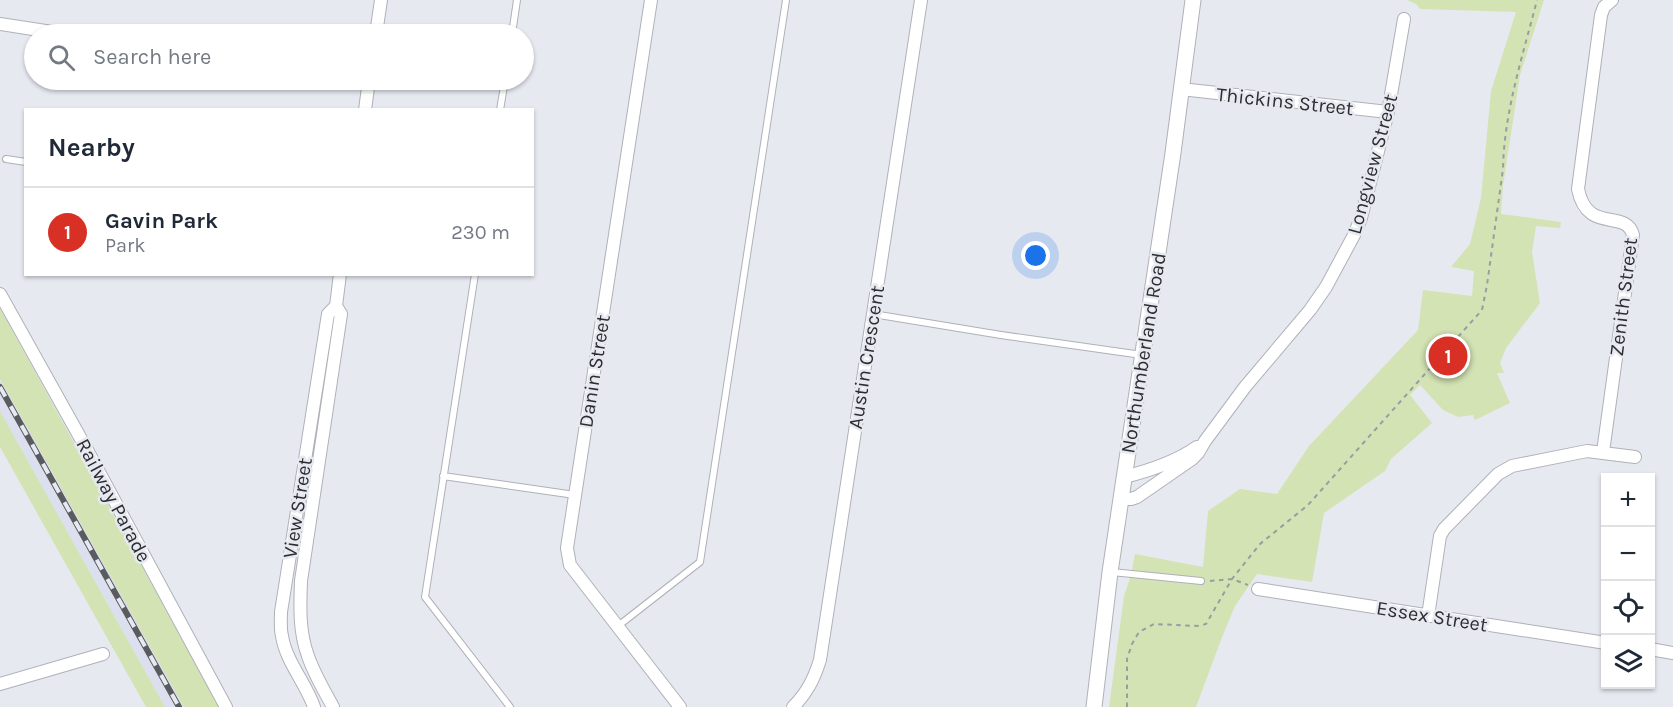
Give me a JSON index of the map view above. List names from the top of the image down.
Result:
{
  "streets": {
    "street": [
      "Thickins Street",
      "Longview Street",
      "Zenith Street",
      "Northumberland Road",
      "Austin Crescent",
      "Danin Street",
      "Railway Parade",
      "View Street",
      "Essex Street"
    ]
  },
  "crossings": [
    ["Thickins Street", "Longview Street"],
    ["Thickins Street", "Northumberland Road"],
    ["Longview Street", "Northumberland Road"]
  ],
  "page": {
    "search": "Search here",
    "heading": "Nearby",
    "list": [
      {
        "mark": "1",
        "name": "Gavin Park",
        "note": "Park",
        "value": "230 m"
      }
    ],
    "pins": "1",
    "map_buttons": ["+", "−"]
  }
}
